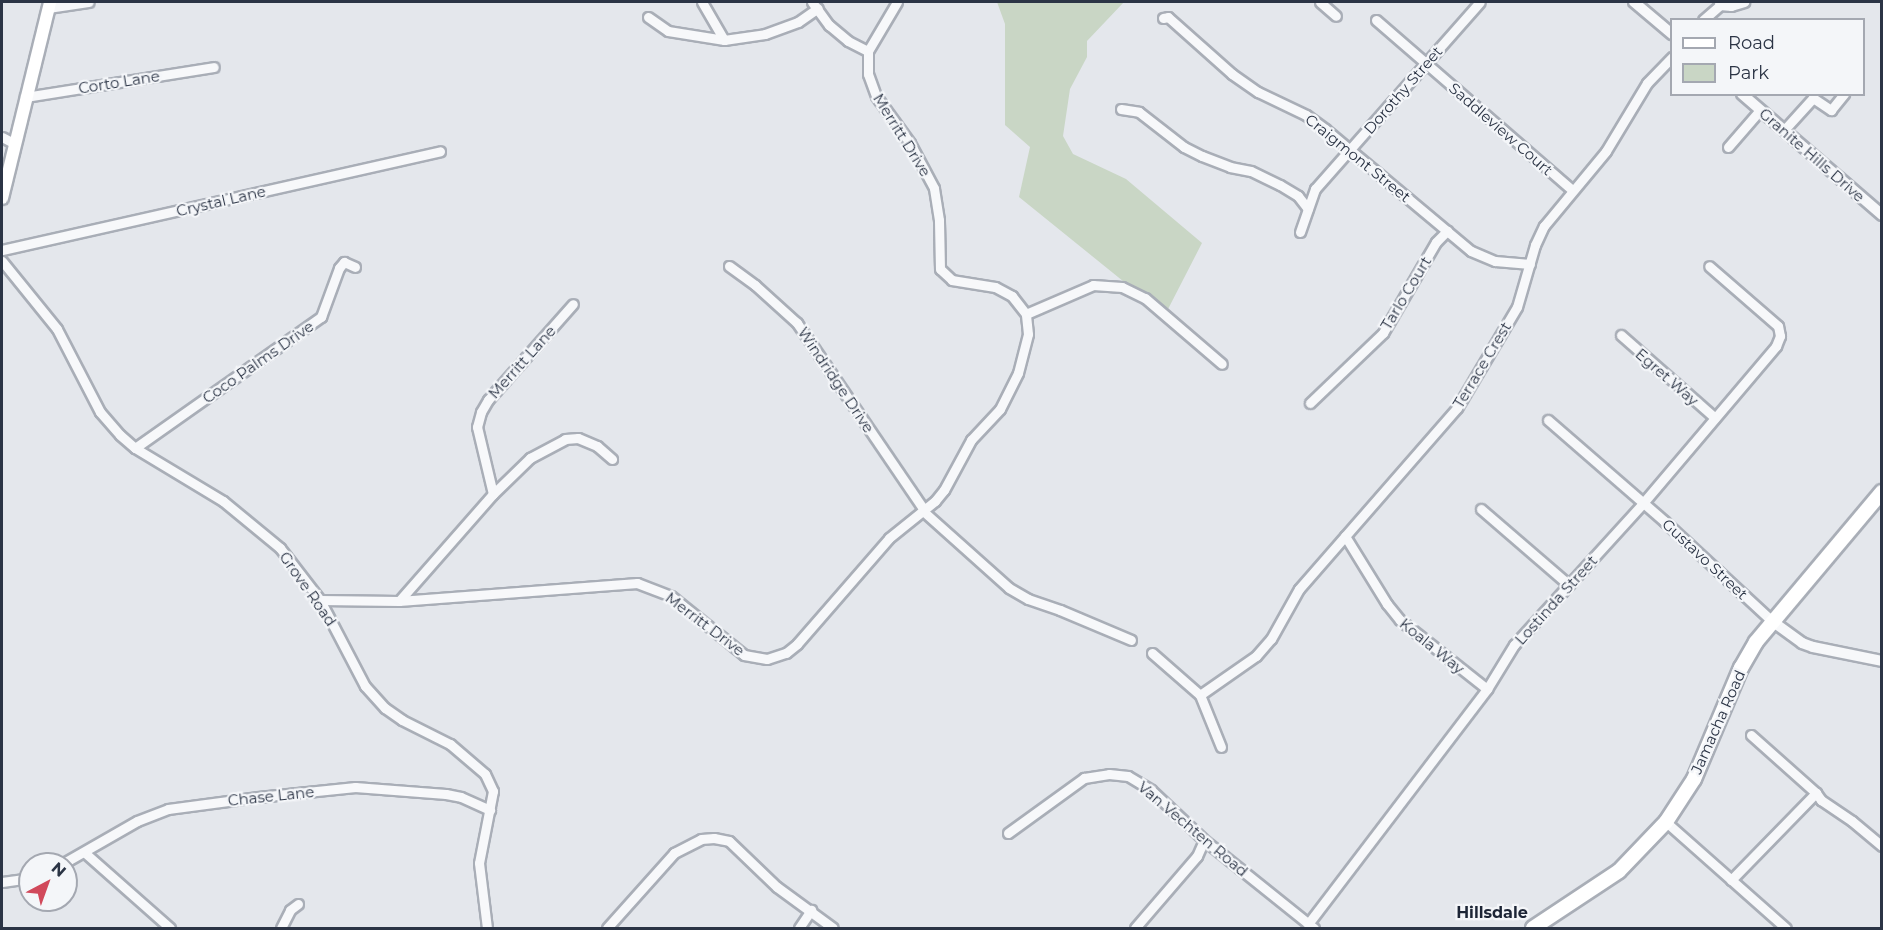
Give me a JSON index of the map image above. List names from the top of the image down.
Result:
{
  "streets": {
    "main road": ["Jamacha Road"],
    "street": [
      "Corto Lane",
      "Dorothy Street",
      "Saddleview Court",
      "Merritt Drive",
      "Granite Hills Drive",
      "Craigmont Street",
      "Crystal Lane",
      "Tarlo Court",
      "Coco Palms Drive",
      "Merritt Lane",
      "Terrace Crest",
      "Egret Way",
      "Windridge Drive",
      "Gustavo Street",
      "Grove Road",
      "Lostinda Street",
      "Koala Way",
      "Chase Lane",
      "Van Vechten Road"
    ]
  },
  "crossings": [
    ["Dorothy Street", "Saddleview Court"],
    ["Dorothy Street", "Craigmont Street"],
    ["Saddleview Court", "Terrace Crest"],
    ["Merritt Drive", "Windridge Drive"],
    ["Merritt Drive", "Grove Road"],
    ["Craigmont Street", "Tarlo Court"],
    ["Craigmont Street", "Terrace Crest"],
    ["Coco Palms Drive", "Grove Road"],
    ["Terrace Crest", "Koala Way"],
    ["Egret Way", "Lostinda Street"],
    ["Gustavo Street", "Lostinda Street"],
    ["Gustavo Street", "Jamacha Road"],
    ["Grove Road", "Chase Lane"],
    ["Lostinda Street", "Koala Way"],
    ["Lostinda Street", "Van Vechten Road"]
  ],
  "districts": ["Hillsdale"],
  "legend": ["Road", "Park"],
  "north": "top right"
}
